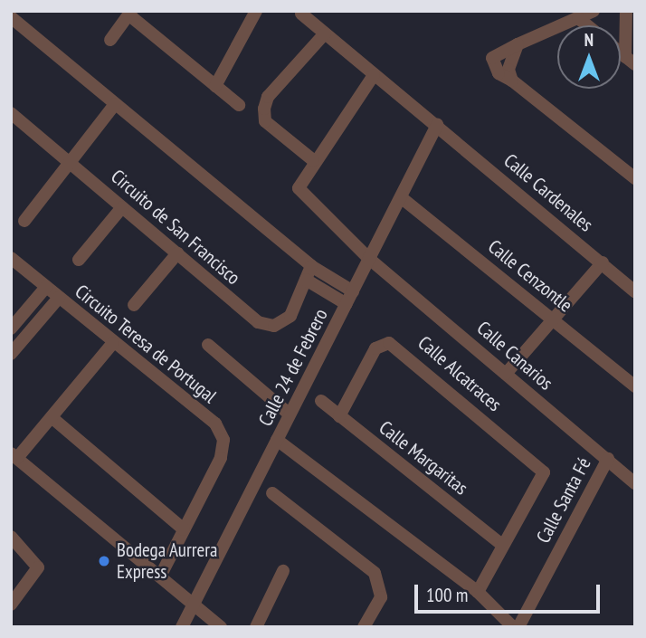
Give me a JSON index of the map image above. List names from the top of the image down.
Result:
{
  "streets": {
    "street": [
      "Calle Cardenales",
      "Circuito de San Francisco",
      "Calle Cenzontle",
      "Circuito Teresa de Portugal",
      "Calle Canarios",
      "Calle 24 de Febrero",
      "Calle Alcatraces",
      "Calle Margaritas",
      "Calle Santa Fé"
    ]
  },
  "crossings": [
    ["Calle Cardenales", "Calle 24 de Febrero"],
    ["Calle Cenzontle", "Calle 24 de Febrero"],
    ["Calle Canarios", "Calle 24 de Febrero"],
    ["Calle Canarios", "Calle Santa Fé"],
    ["Calle Alcatraces", "Calle Margaritas"]
  ],
  "places": ["Bodega Aurrera Express"],
  "scale_bar": "100 m",
  "north": "top"
}
